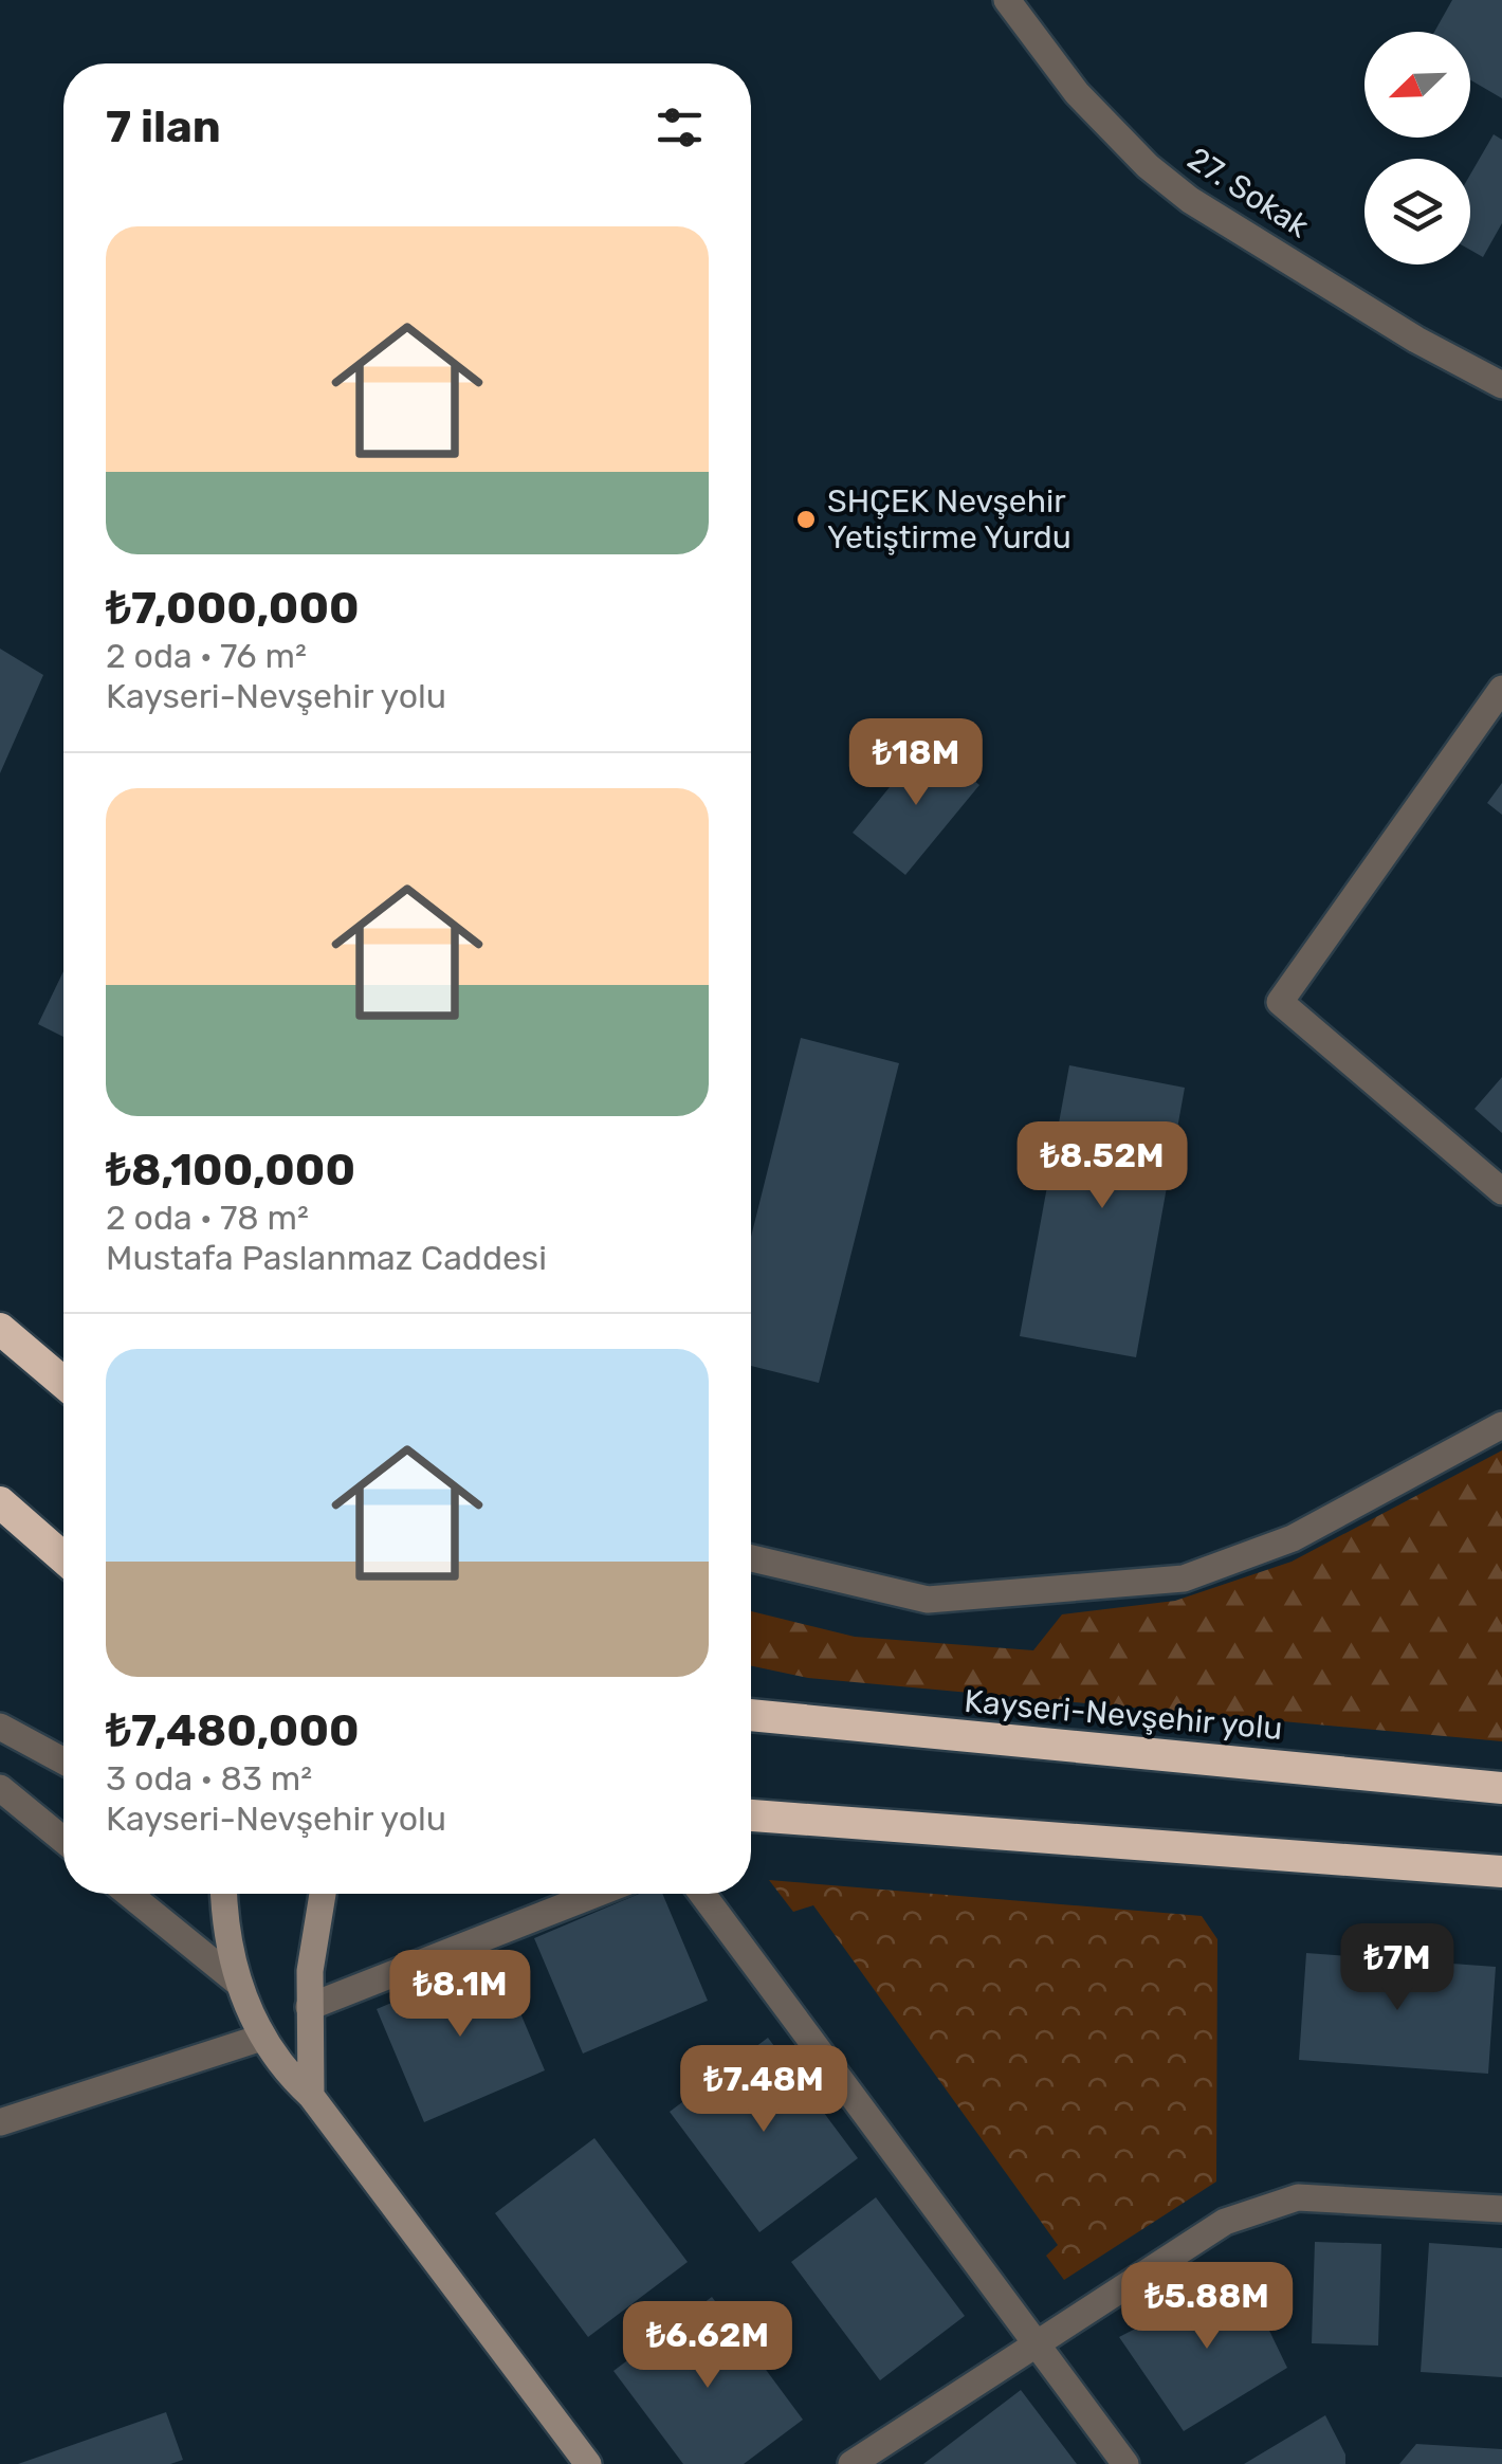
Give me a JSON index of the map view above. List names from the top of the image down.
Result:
{
  "streets": {
    "highway": ["Kayseri-Nevşehir yolu"],
    "street": ["27. Sokak"]
  },
  "places": ["SHÇEK Nevşehir Yetiştirme Yurdu"],
  "north": "bottom left",
  "page": {
    "heading": "7 ilan",
    "list": [
      {
        "name": "₺7,000,000",
        "note": "2 oda · 76 m² · Kayseri-Nevşehir yolu"
      },
      {
        "name": "₺8,100,000",
        "note": "2 oda · 78 m² · Mustafa Paslanmaz Caddesi"
      },
      {
        "name": "₺7,480,000",
        "note": "3 oda · 83 m² · Kayseri-Nevşehir yolu"
      }
    ],
    "price": [
      "₺18M",
      "₺8.52M",
      "₺7M",
      "₺8.1M",
      "₺7.48M",
      "₺5.88M",
      "₺6.62M"
    ]
  }
}
